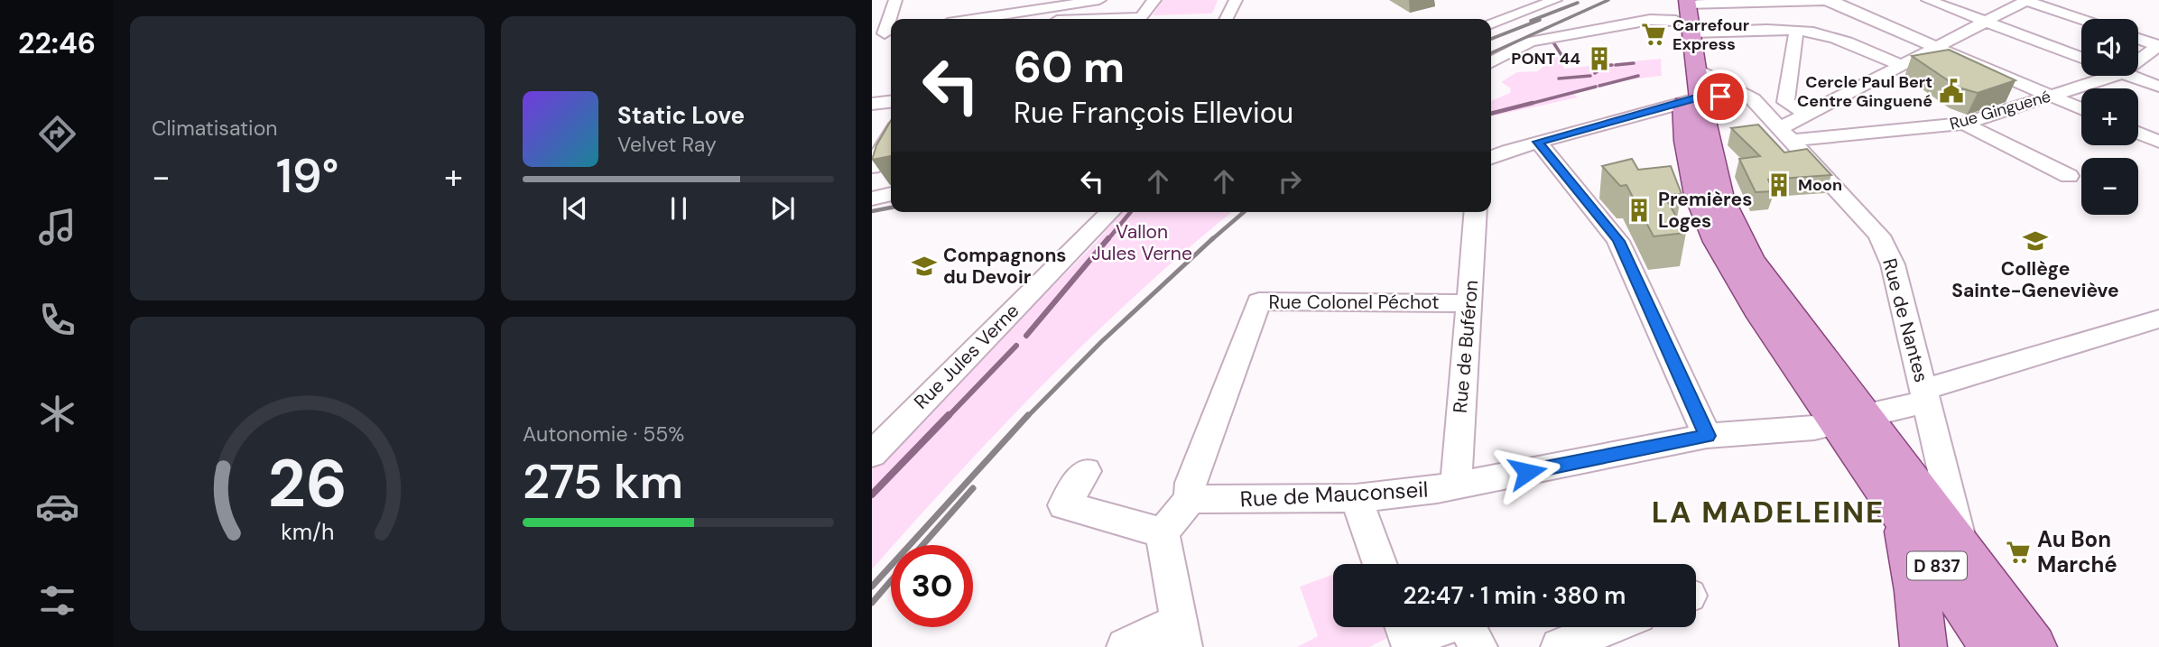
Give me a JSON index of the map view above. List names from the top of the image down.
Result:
{
  "streets": {
    "main road": ["Rue de Nantes", "D 837"],
    "street": [
      "Rue Ginguené",
      "Rue Colonel Péchot",
      "Rue de Buféron",
      "Rue Jules Verne",
      "Rue de Mauconseil"
    ]
  },
  "crossings": [
    ["Rue Ginguené", "Rue de Nantes"],
    ["Rue Colonel Péchot", "Rue de Buféron"],
    ["Rue Colonel Péchot", "Rue de Mauconseil"],
    ["Rue de Nantes", "Rue de Mauconseil"],
    ["Rue de Buféron", "Rue de Mauconseil"]
  ],
  "districts": ["LA MADELEINE"],
  "parks": ["Vallon Jules Verne"],
  "places": {
    "supermarket": ["Carrefour Express", "Au Bon Marché"],
    "building": ["PONT 44", "Moon", "Premières Loges"],
    "public building": ["Cercle Paul Bert Centre Ginguené"],
    "school or university": ["Collège Sainte-Geneviève", "Compagnons du Devoir"]
  },
  "page": {
    "tabs": "22:46",
    "tile": [
      "Climatisation",
      ["Autonomie · 55%", "275 km"]
    ],
    "map_buttons": ["+", "−"],
    "turn": ["60 m", "Rue François Elleviou"],
    "song": ["Static Love", "Velvet Ray"],
    "heat": ["−", "19°", "+"],
    "limit": "30",
    "trip": "22:47 · 1 min · 380 m",
    "gauge": ["26", "km/h"]
  }
}
